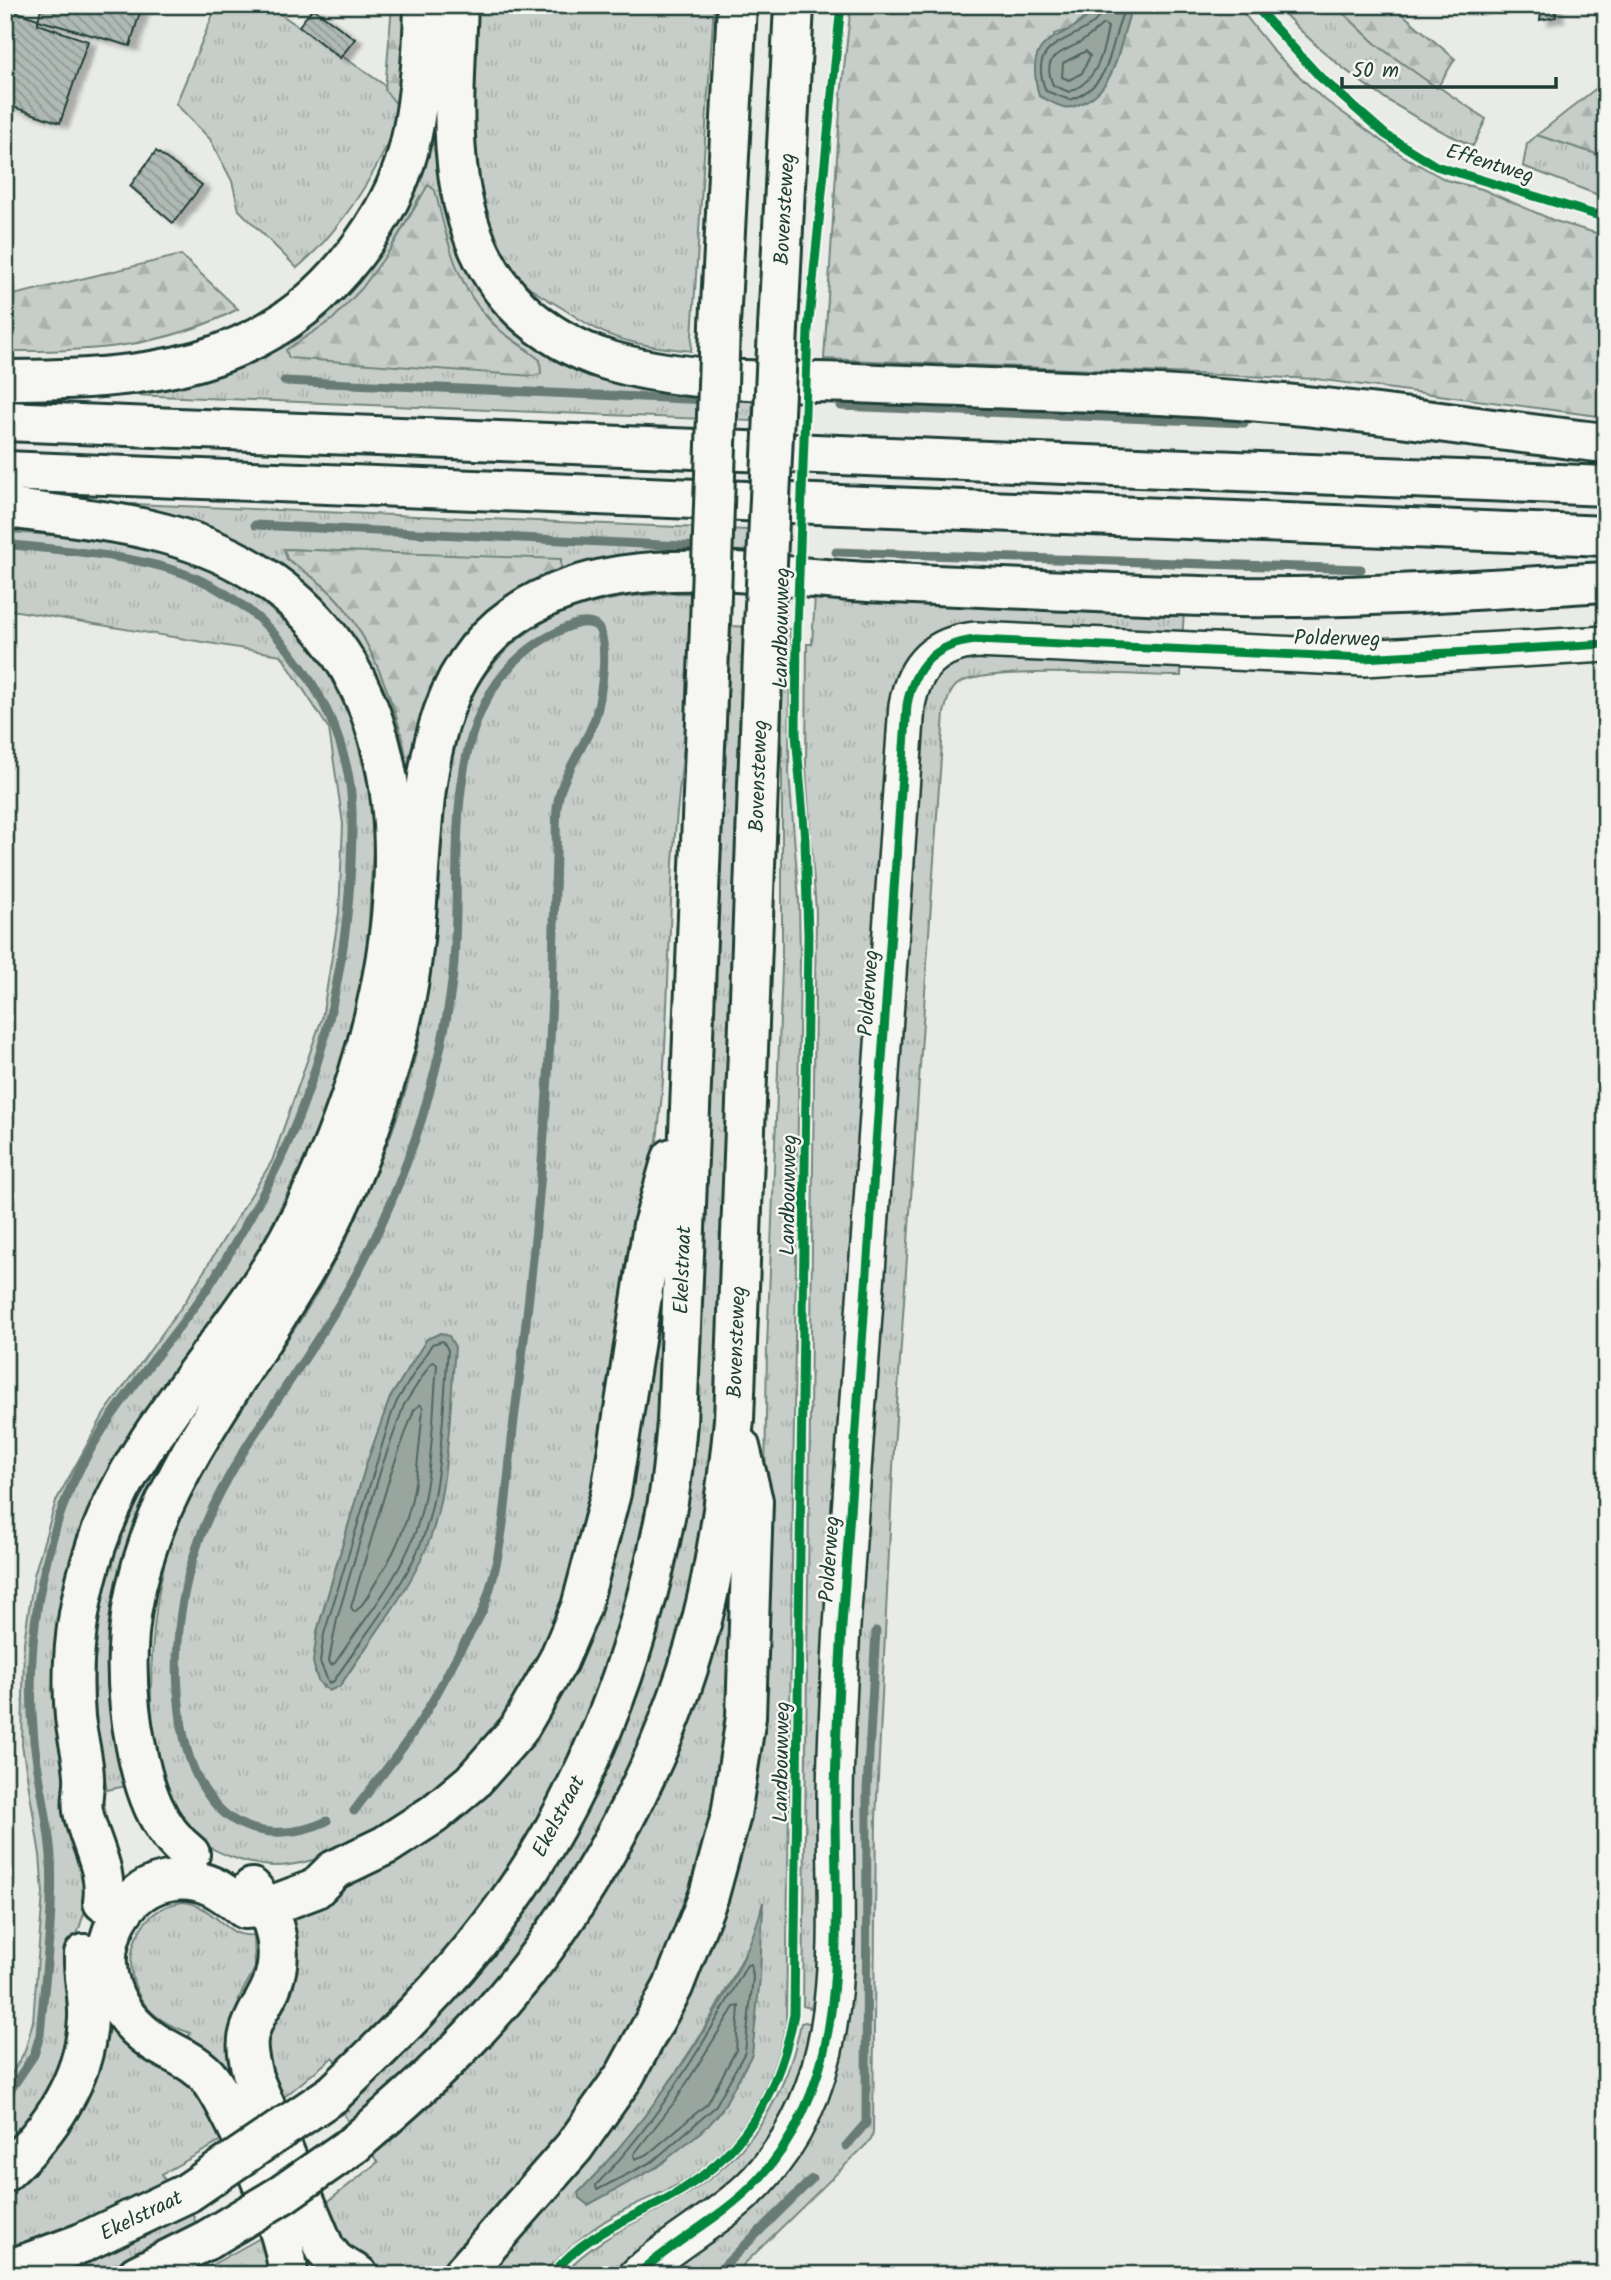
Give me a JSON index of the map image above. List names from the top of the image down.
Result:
{
  "streets": {
    "main road": ["Bovensteweg", "Ekelstraat"],
    "street": ["Polderweg"],
    "cycle path": ["Effentweg", "Landbouwweg"]
  },
  "scale_bar": "50 m"
}
